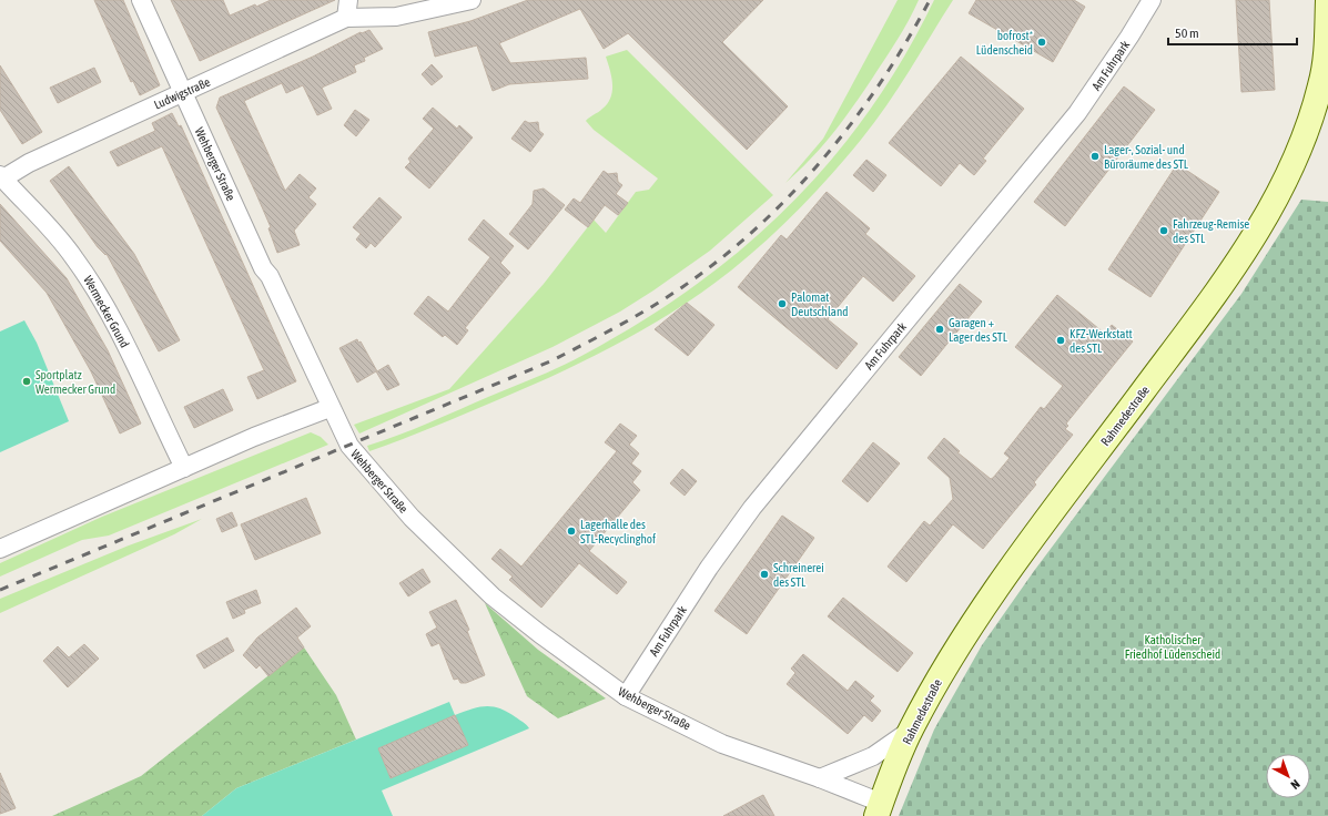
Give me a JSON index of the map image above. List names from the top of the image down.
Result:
{
  "streets": {
    "main road": ["Rahmedestraße"],
    "street": [
      "Am Fuhrpark",
      "Ludwigstraße",
      "Wehberger Straße",
      "Wermecker Grund"
    ]
  },
  "crossings": [
    ["Am Fuhrpark", "Wehberger Straße"],
    ["Ludwigstraße", "Wehberger Straße"],
    ["Ludwigstraße", "Wermecker Grund"],
    ["Wehberger Straße", "Rahmedestraße"]
  ],
  "parks": ["Katholischer Friedhof Lüdenscheid"],
  "places": [
    "bofrost* Lüdenscheid",
    "Lager-, Sozial- und Büroräume des STL",
    "Fahrzeug-Remise des STL",
    "Palomat Deutschland",
    "Garagen + Lager des STL",
    "KFZ-Werkstatt des STL",
    "Sportplatz Wermecker Grund",
    "Lagerhalle des STL-Recyclinghof",
    "Schreinerei des STL"
  ],
  "scale_bar": "50 m",
  "north": "bottom right"
}
